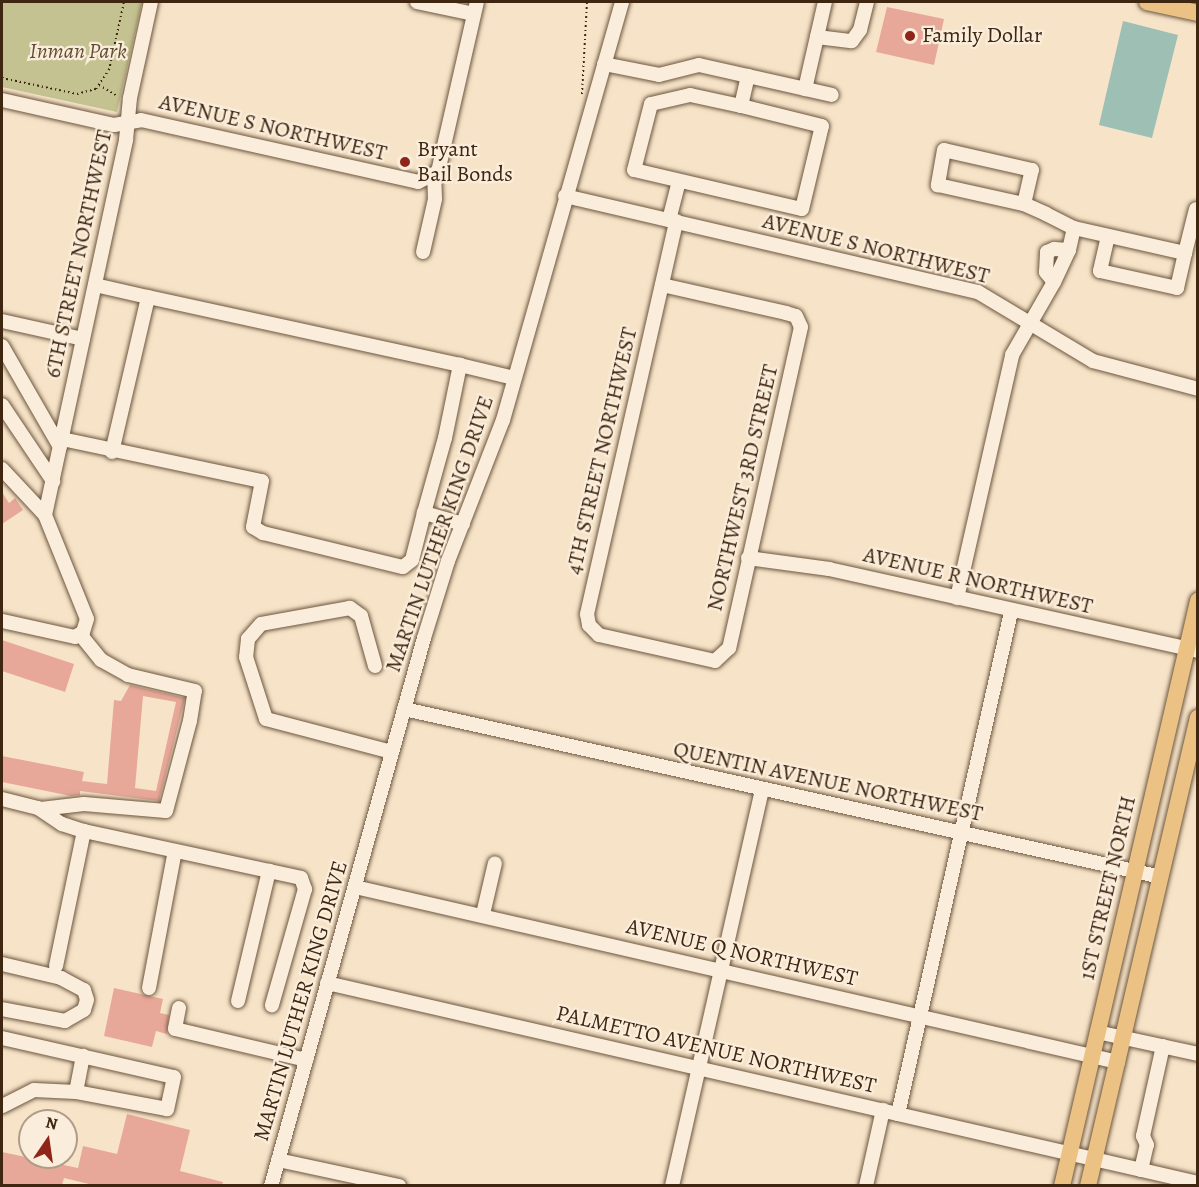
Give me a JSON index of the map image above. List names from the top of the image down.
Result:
{
  "streets": {
    "main road": ["1ST STREET NORTH"],
    "street": [
      "AVENUE S NORTHWEST",
      "6TH STREET NORTHWEST",
      "4TH STREET NORTHWEST",
      "NORTHWEST 3RD STREET",
      "MARTIN LUTHER KING DRIVE",
      "AVENUE R NORTHWEST",
      "QUENTIN AVENUE NORTHWEST",
      "AVENUE Q NORTHWEST",
      "PALMETTO AVENUE NORTHWEST"
    ]
  },
  "crossings": [
    ["AVENUE S NORTHWEST", "6TH STREET NORTHWEST"],
    ["AVENUE S NORTHWEST", "4TH STREET NORTHWEST"],
    ["AVENUE S NORTHWEST", "MARTIN LUTHER KING DRIVE"],
    ["4TH STREET NORTHWEST", "NORTHWEST 3RD STREET"],
    ["NORTHWEST 3RD STREET", "AVENUE R NORTHWEST"],
    ["MARTIN LUTHER KING DRIVE", "QUENTIN AVENUE NORTHWEST"],
    ["MARTIN LUTHER KING DRIVE", "AVENUE Q NORTHWEST"],
    ["MARTIN LUTHER KING DRIVE", "PALMETTO AVENUE NORTHWEST"],
    ["AVENUE R NORTHWEST", "1ST STREET NORTH"],
    ["QUENTIN AVENUE NORTHWEST", "1ST STREET NORTH"],
    ["1ST STREET NORTH", "AVENUE Q NORTHWEST"],
    ["1ST STREET NORTH", "PALMETTO AVENUE NORTHWEST"]
  ],
  "parks": ["Inman Park"],
  "places": ["Family Dollar", "Bryant Bail Bonds"],
  "north": "top"
}
